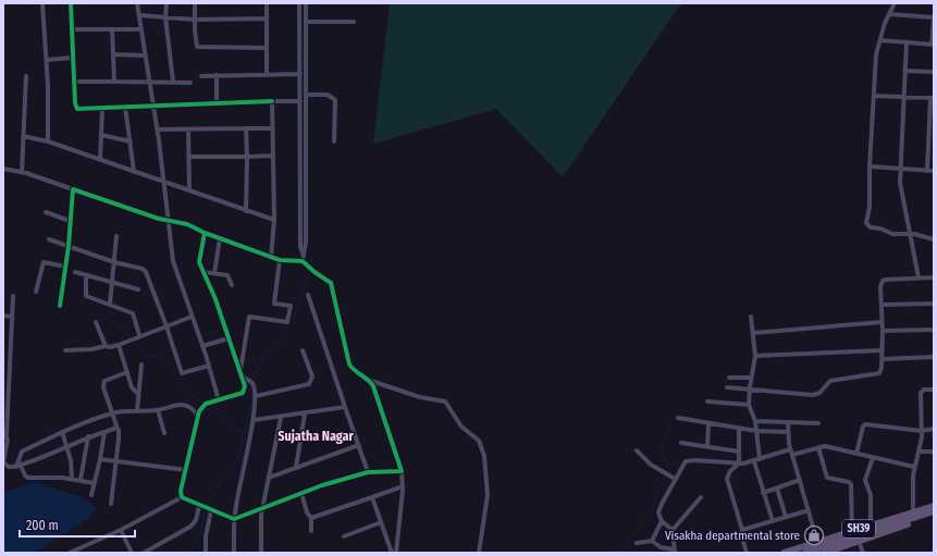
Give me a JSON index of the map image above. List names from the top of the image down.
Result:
{
  "streets": {
    "main road": ["SH39"]
  },
  "districts": ["Sujatha Nagar"],
  "places": {
    "shop": ["Visakha departmental store"]
  },
  "scale_bar": "200 m"
}
